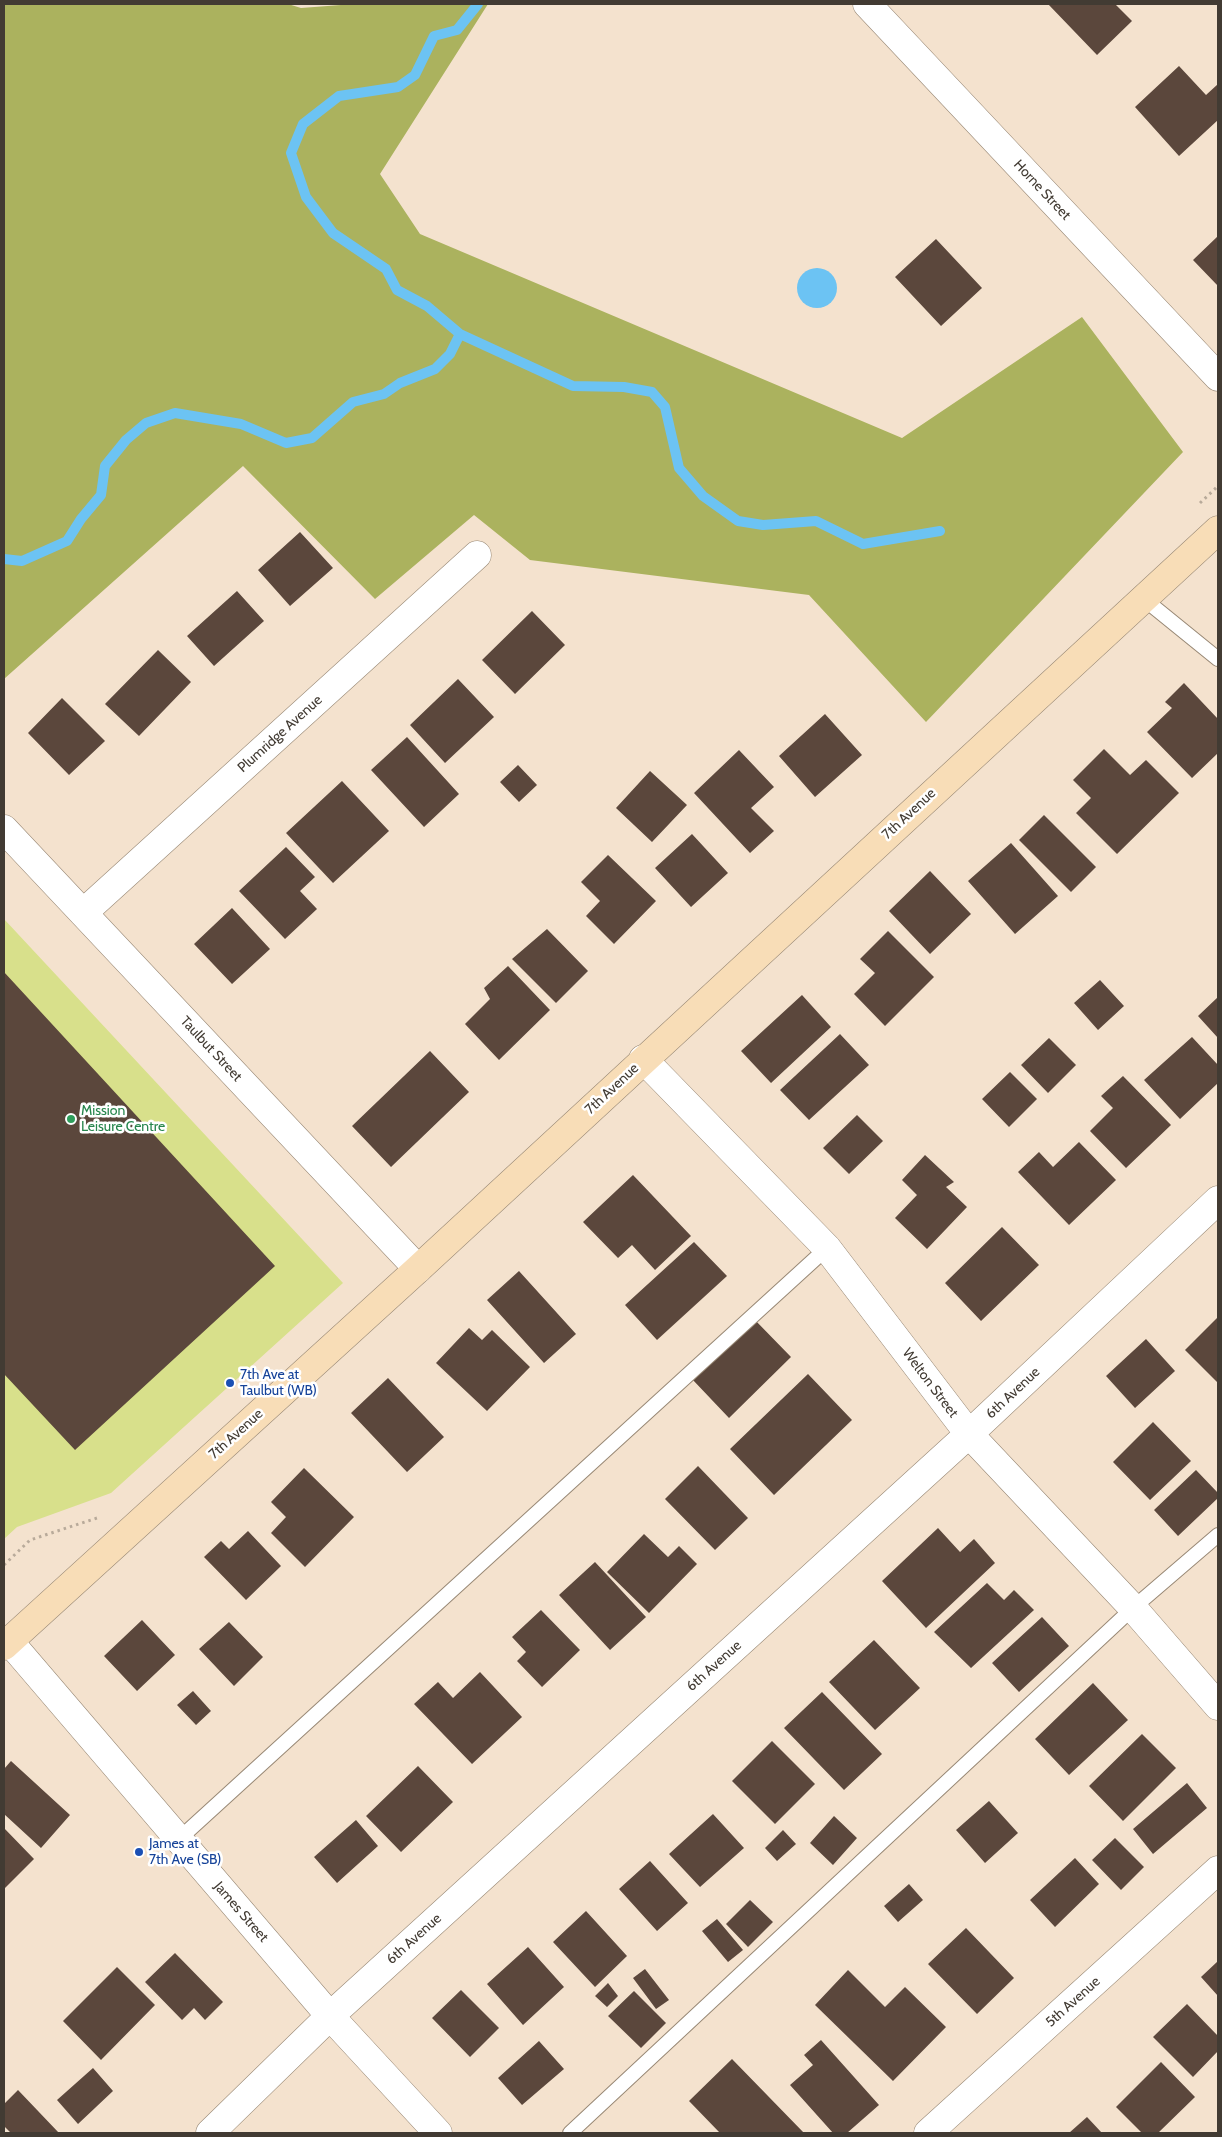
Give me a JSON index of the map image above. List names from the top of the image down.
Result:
{
  "streets": {
    "street": [
      "Horne Street",
      "Plumridge Avenue",
      "7th Avenue",
      "Taulbut Street",
      "Welton Street",
      "6th Avenue",
      "James Street",
      "5th Avenue"
    ]
  },
  "crossings": [
    ["Plumridge Avenue", "Taulbut Street"],
    ["7th Avenue", "Taulbut Street"],
    ["7th Avenue", "Welton Street"],
    ["7th Avenue", "James Street"],
    ["Welton Street", "6th Avenue"],
    ["6th Avenue", "James Street"]
  ],
  "places": ["Mission Leisure Centre", "7th Ave at Taulbut (WB)", "James at 7th Ave (SB)"]
}
